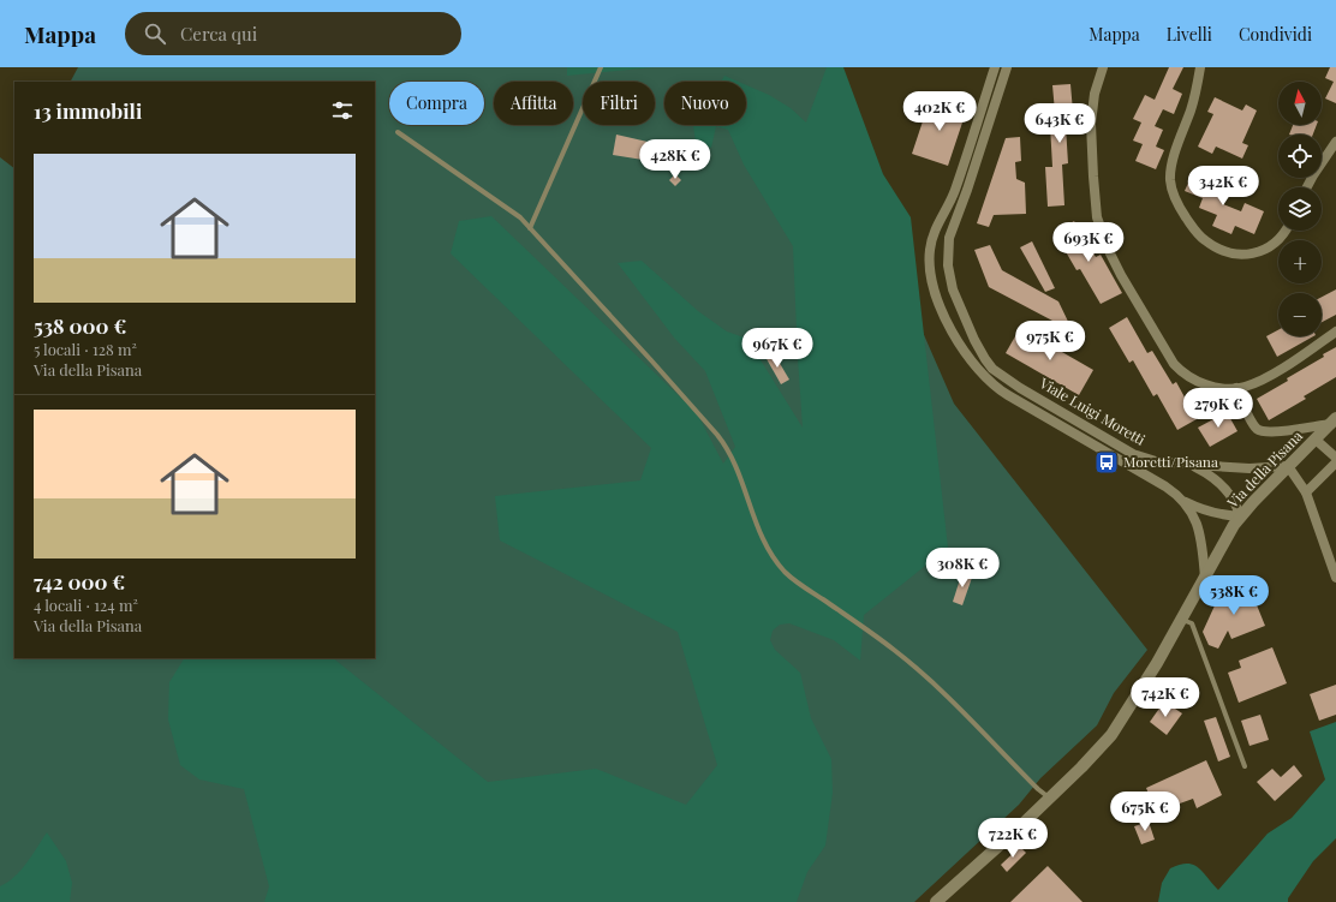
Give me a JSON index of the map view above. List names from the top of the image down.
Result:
{
  "streets": {
    "main road": ["Via della Pisana"],
    "street": ["Viale Luigi Moretti"]
  },
  "crossings": [
    ["Viale Luigi Moretti", "Via della Pisana"]
  ],
  "places": {
    "bus stop": ["Moretti/Pisana"]
  },
  "north": "top",
  "page": {
    "header": "Mappa",
    "search": "Cerca qui",
    "nav": ["Mappa", "Livelli", "Condividi"],
    "map_buttons": ["+", "−"],
    "chip": [
      "Compra",
      "Affitta",
      "Filtri",
      "Nuovo"
    ],
    "heading": "13 immobili",
    "price": [
      "402K €",
      "643K €",
      "428K €",
      "342K €",
      "693K €",
      "975K €",
      "967K €",
      "279K €",
      "308K €",
      "538K €",
      "742K €",
      "675K €",
      "722K €"
    ],
    "list": [
      {
        "name": "538 000 €",
        "note": "5 locali · 128 m² · Via della Pisana"
      },
      {
        "name": "742 000 €",
        "note": "4 locali · 124 m² · Via della Pisana"
      }
    ]
  }
}
